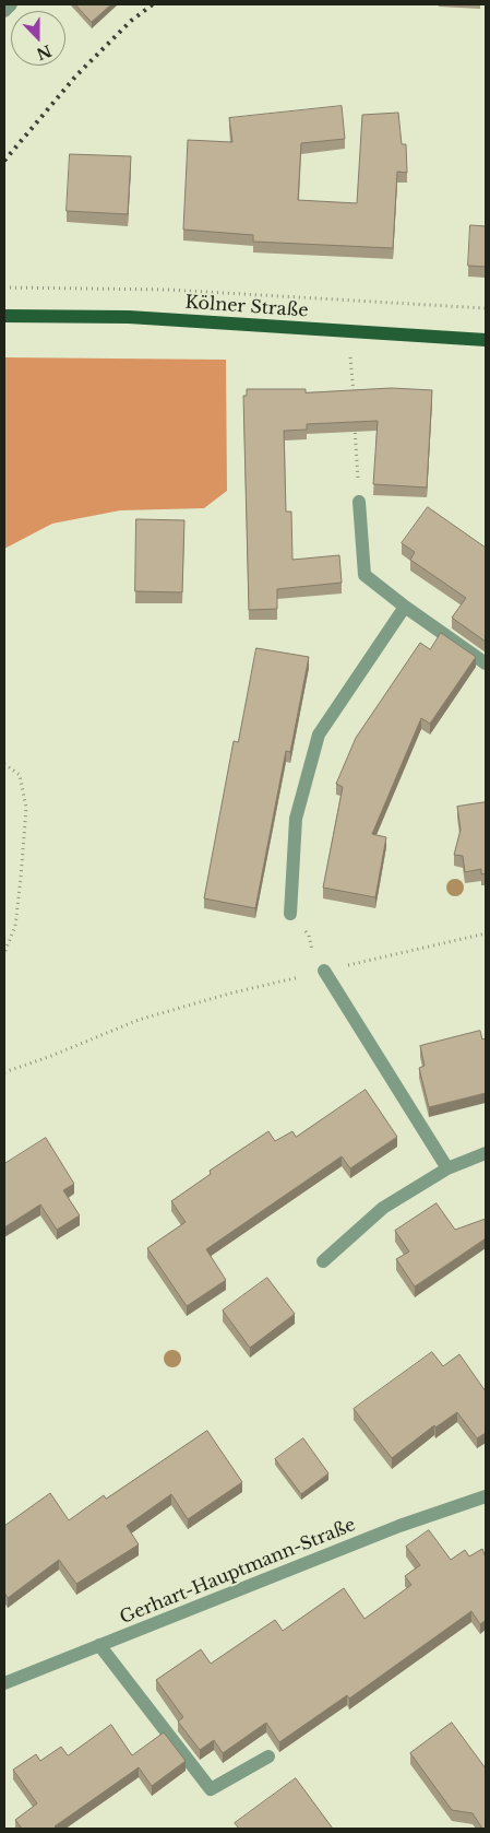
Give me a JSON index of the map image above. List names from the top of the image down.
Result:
{
  "streets": {
    "main road": ["Kölner Straße"],
    "street": ["Gerhart-Hauptmann-Straße"]
  },
  "north": "bottom"
}
